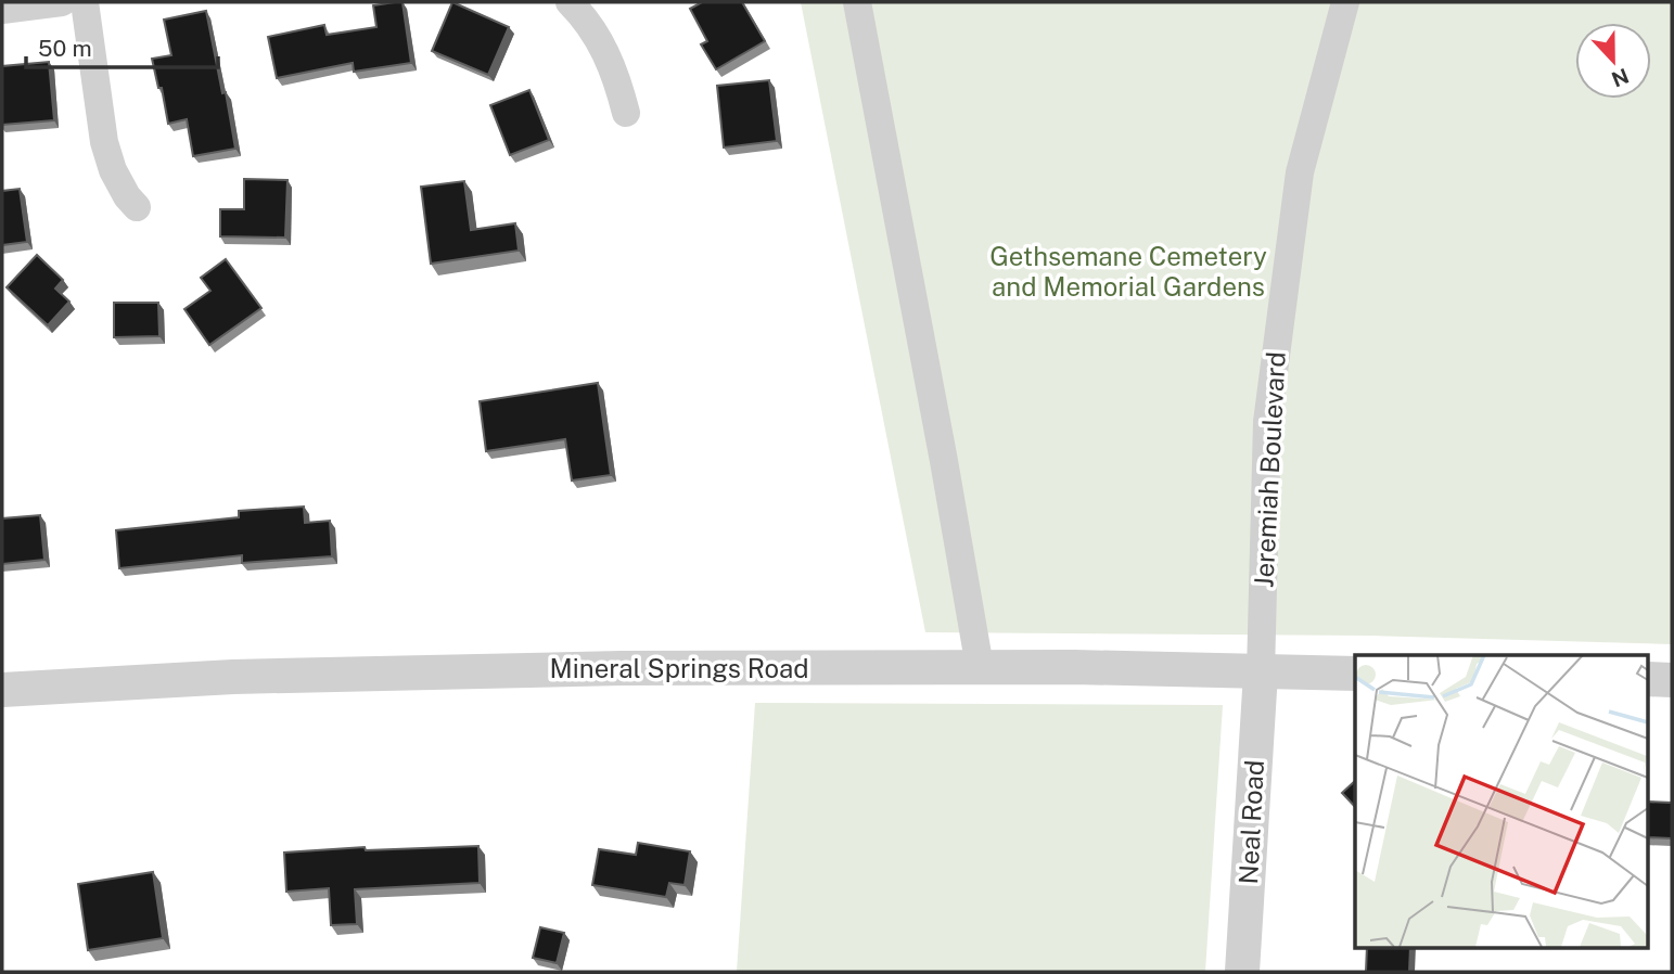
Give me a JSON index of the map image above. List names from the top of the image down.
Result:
{
  "streets": {
    "street": ["Jeremiah Boulevard", "Mineral Springs Road", "Neal Road"]
  },
  "crossings": [
    ["Jeremiah Boulevard", "Mineral Springs Road"],
    ["Jeremiah Boulevard", "Neal Road"],
    ["Mineral Springs Road", "Neal Road"]
  ],
  "parks": ["Gethsemane Cemetery and Memorial Gardens"],
  "scale_bar": "50 m",
  "north": "bottom"
}
